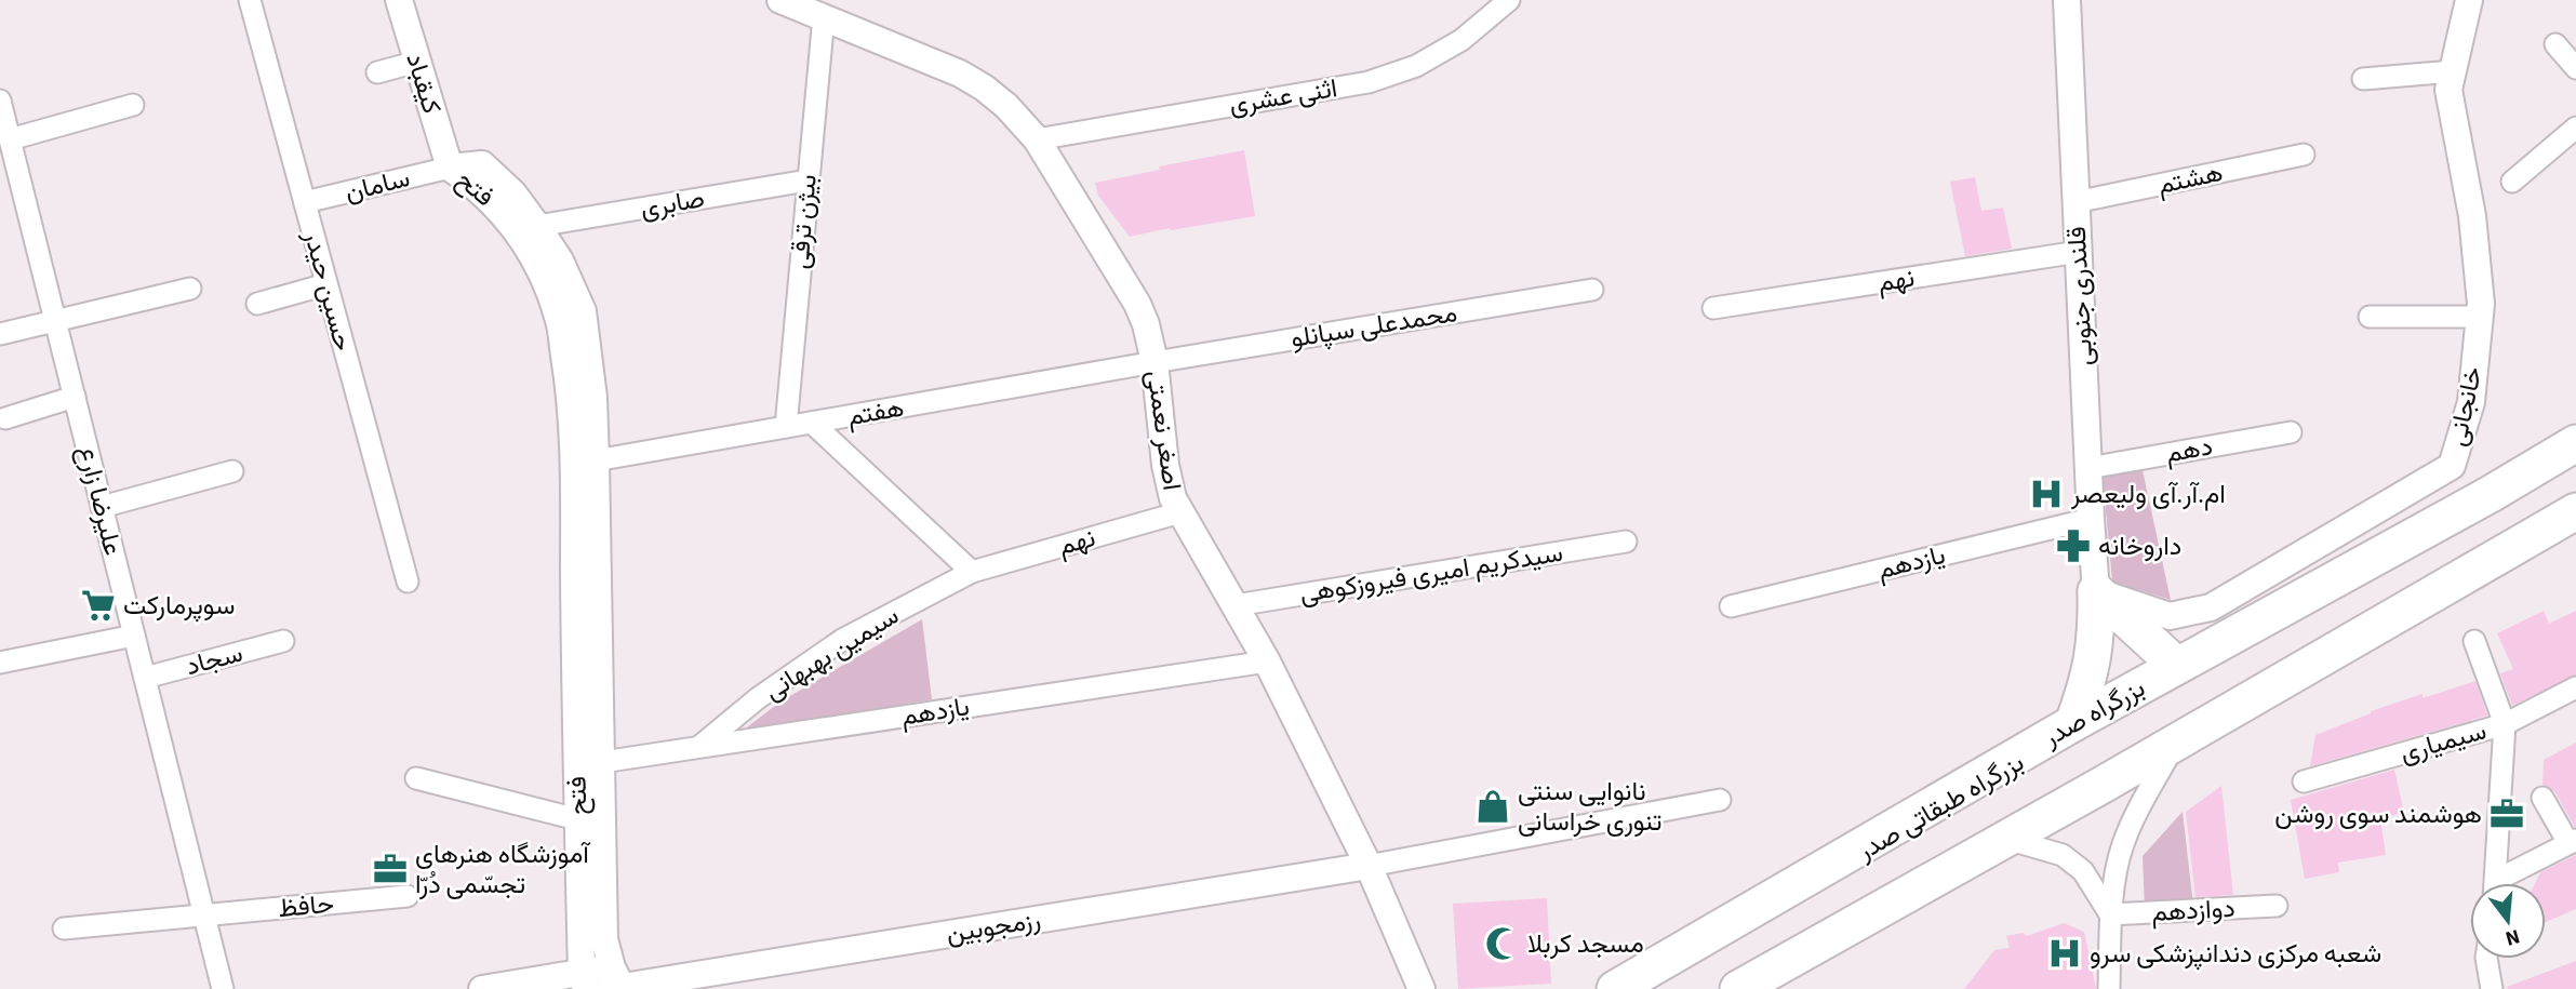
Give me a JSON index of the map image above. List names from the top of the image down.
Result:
{
  "streets": {
    "highway": ["بزرگراه صدر", "بزرگراه طبقاتی صدر"],
    "street": [
      "کیقباد",
      "اثنی عشری",
      "هشتم",
      "سامان",
      "فتح",
      "صابری",
      "بیژن ترقی",
      "نهم",
      "حسین حیدر",
      "قلندری جنوبی",
      "محمدعلی سپانلو",
      "خانجانی",
      "هفتم",
      "اصغر نعمتی",
      "دهم",
      "علیرضا زارع",
      "یازدهم",
      "سیدکریم امیری فیروزکوهی",
      "سیمین بهبهانی",
      "سجاد",
      "سیمیاری",
      "حافظ",
      "دوازدهم",
      "رزمجوبین"
    ]
  },
  "crossings": [
    ["کیقباد", "سامان"],
    ["کیقباد", "فتح"],
    ["اثنی عشری", "اصغر نعمتی"],
    ["هشتم", "قلندری جنوبی"],
    ["سامان", "فتح"],
    ["سامان", "حسین حیدر"],
    ["فتح", "صابری"],
    ["فتح", "هفتم"],
    ["فتح", "یازدهم"],
    ["فتح", "رزمجوبین"],
    ["صابری", "بیژن ترقی"],
    ["بیژن ترقی", "هفتم"],
    ["بیژن ترقی", "اصغر نعمتی"],
    ["نهم", "قلندری جنوبی"],
    ["نهم", "اصغر نعمتی"],
    ["نهم", "سیمین بهبهانی"],
    ["قلندری جنوبی", "خانجانی"],
    ["قلندری جنوبی", "دهم"],
    ["قلندری جنوبی", "یازدهم"],
    ["محمدعلی سپانلو", "هفتم"],
    ["محمدعلی سپانلو", "اصغر نعمتی"],
    ["هفتم", "اصغر نعمتی"],
    ["اصغر نعمتی", "یازدهم"],
    ["اصغر نعمتی", "سیدکریم امیری فیروزکوهی"],
    ["اصغر نعمتی", "رزمجوبین"],
    ["علیرضا زارع", "سجاد"],
    ["علیرضا زارع", "حافظ"],
    ["یازدهم", "سیمین بهبهانی"]
  ],
  "places": {
    "hospital": ["ام.آر.آی ولیعصر", "شعبه مرکزی دندانپزشکی سرو"],
    "pharmacy": ["داروخانه"],
    "supermarket": ["سوپرمارکت"],
    "shop": ["نانوایی سنتی تنوری خراسانی"],
    "office": ["هوشمند سوی روشن", "آموزشگاه هنرهای تجسّمی دُرّا"],
    "mosque": ["مسجد کربلا"]
  },
  "north": "bottom"
}
